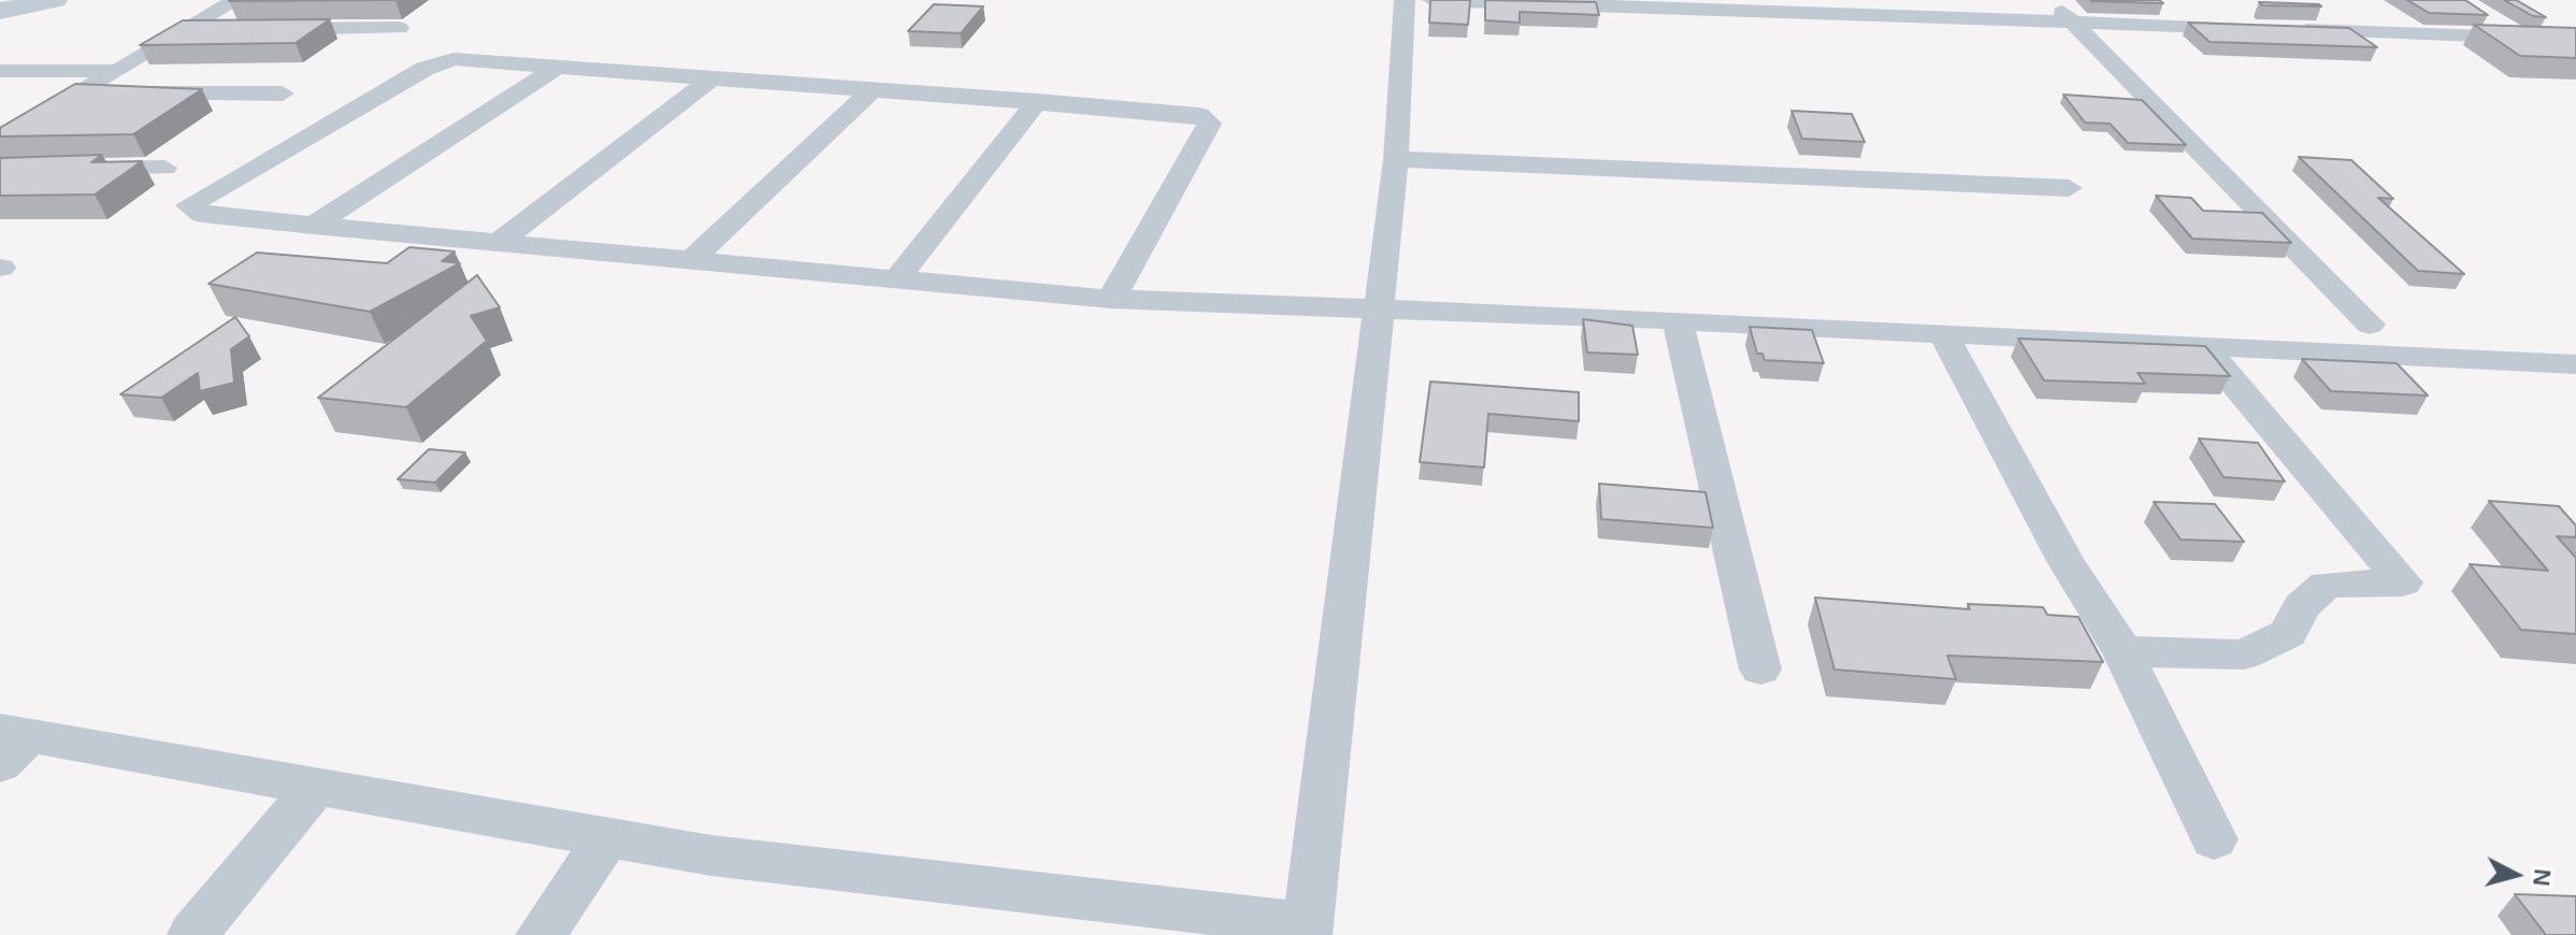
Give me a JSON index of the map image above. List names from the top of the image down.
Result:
{
  "north": "right"
}
